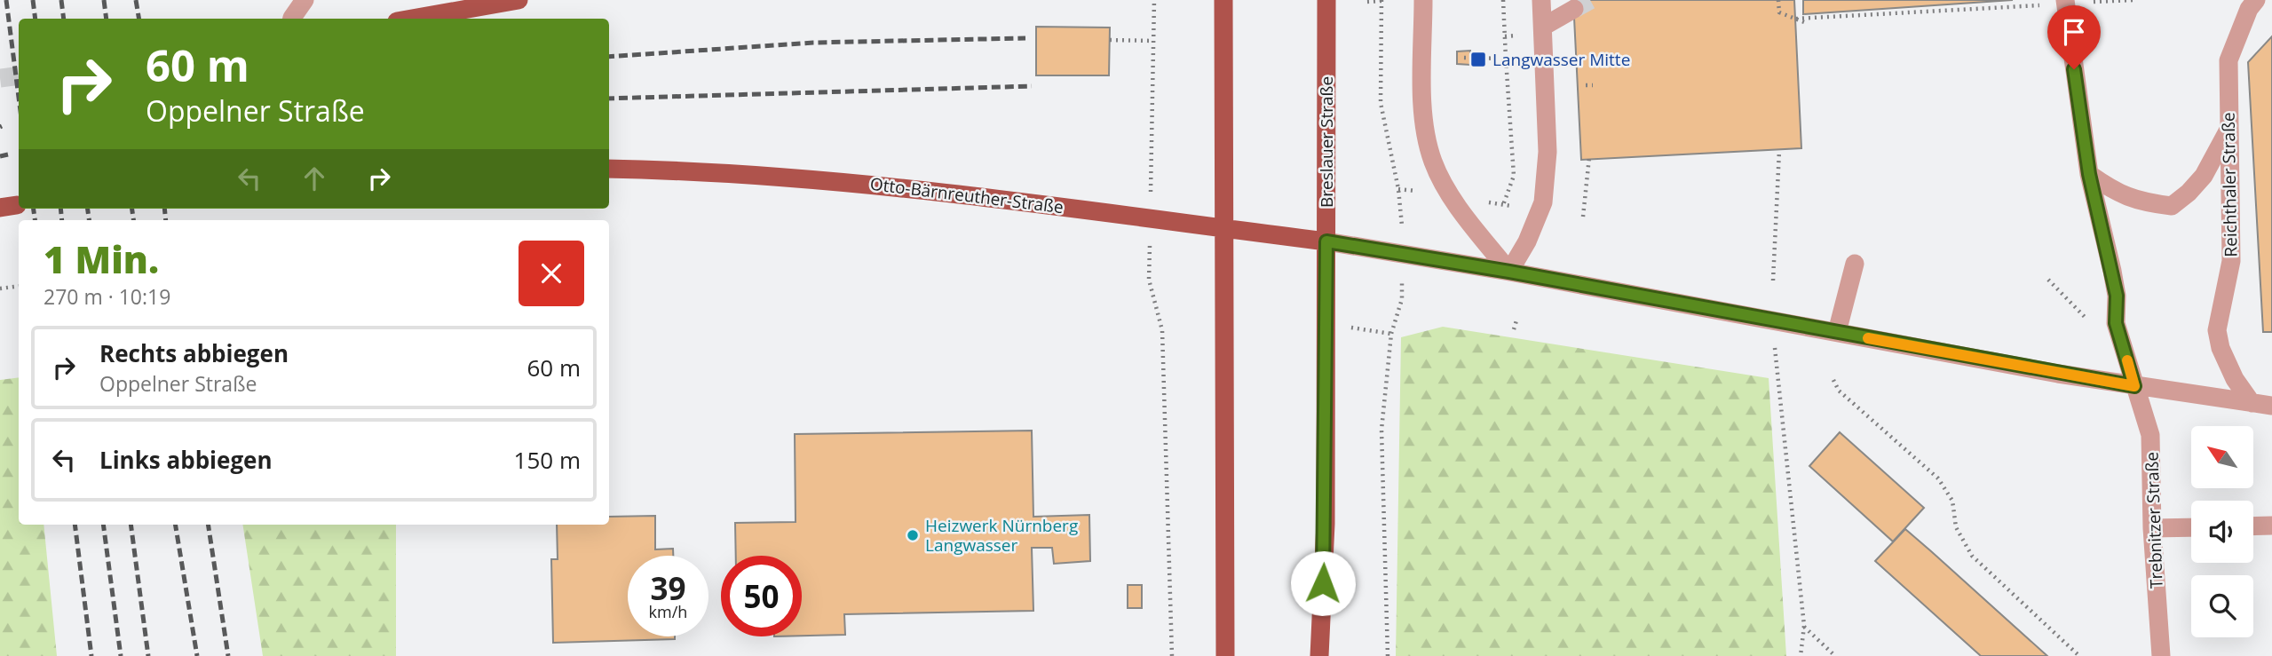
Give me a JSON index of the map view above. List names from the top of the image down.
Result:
{
  "streets": {
    "main road": ["Breslauer Straße", "Otto-Bärnreuther-Straße"],
    "street": ["Reichthaler Straße", "Trebnitzer Straße"]
  },
  "crossings": [
    ["Breslauer Straße", "Otto-Bärnreuther-Straße"]
  ],
  "places": {
    "transit": ["Langwasser Mitte"],
    "other": ["Heizwerk Nürnberg Langwasser"]
  },
  "north": "top left",
  "page": {
    "turn": ["60 m", "Oppelner Straße"],
    "heading": ["1 Min.", "270 m · 10:19"],
    "list": [
      {
        "name": "Rechts abbiegen",
        "note": "Oppelner Straße",
        "value": "60 m"
      },
      {
        "name": "Links abbiegen",
        "value": "150 m"
      }
    ],
    "speed": "39 km/h",
    "limit": "50"
  }
}
